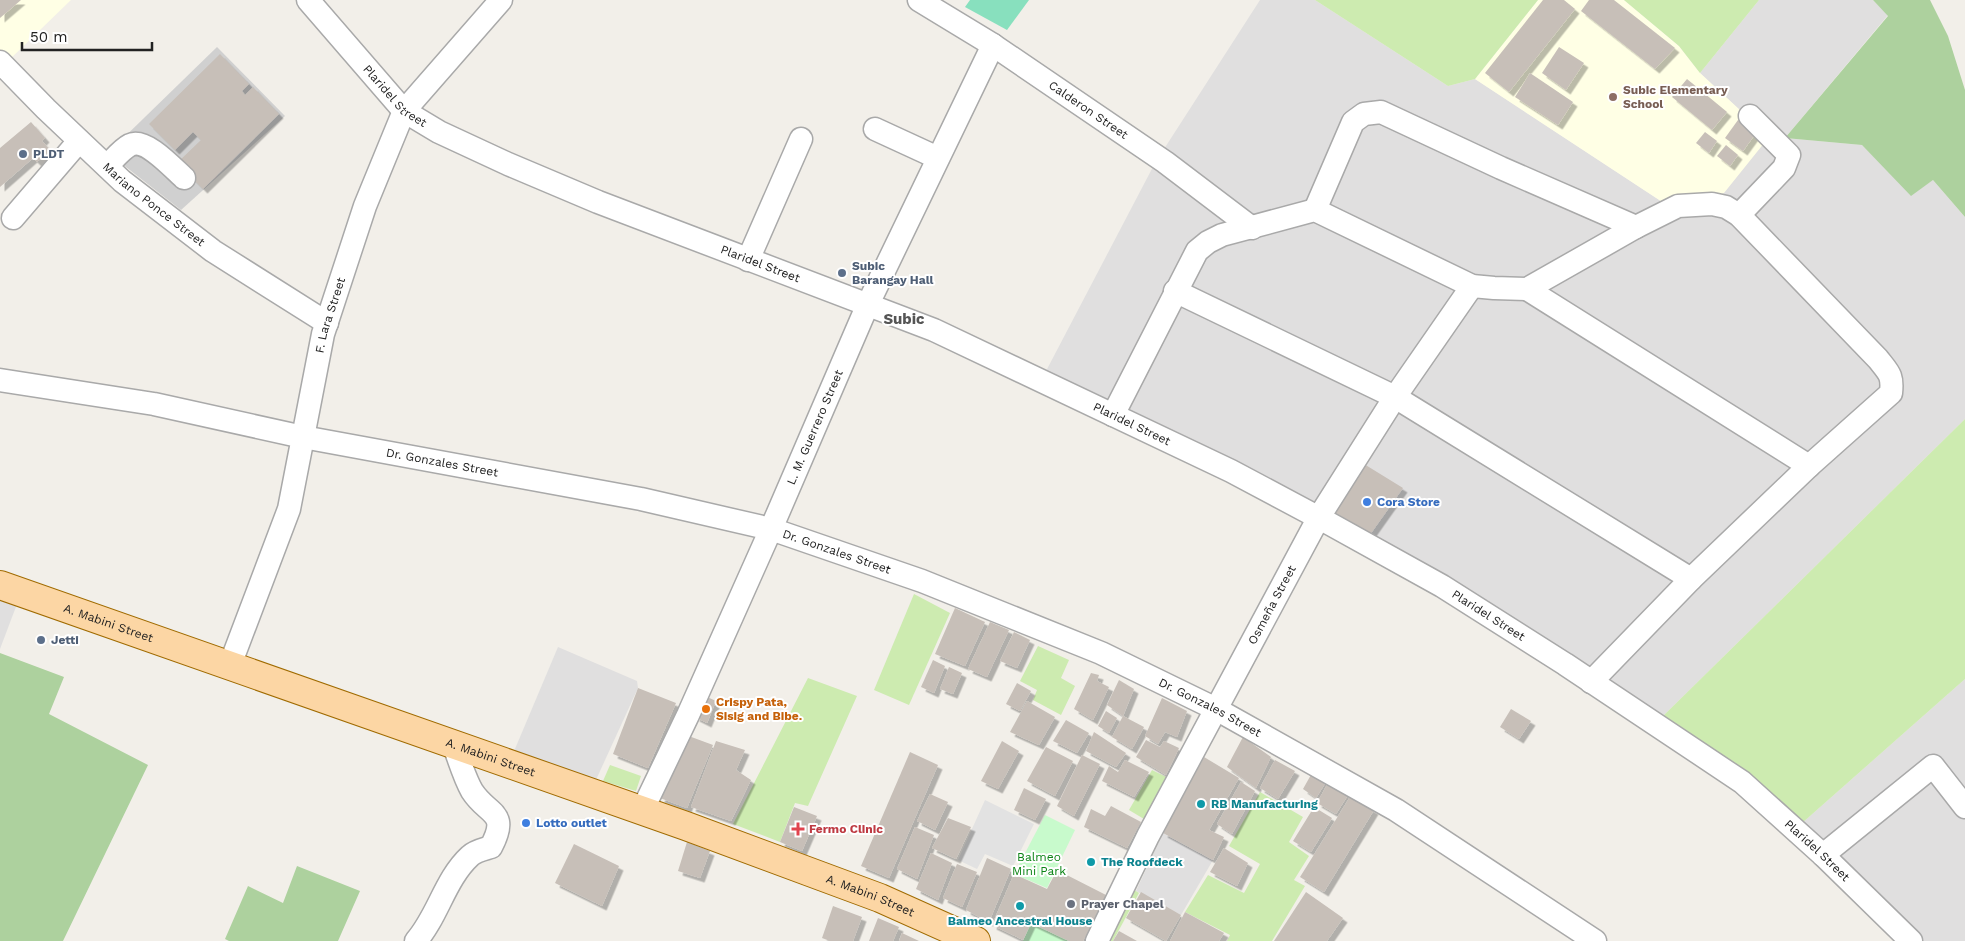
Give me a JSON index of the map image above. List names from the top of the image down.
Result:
{
  "streets": {
    "main road": ["A. Mabini Street"],
    "street": [
      "Plaridel Street",
      "Calderon Street",
      "Mariano Ponce Street",
      "F. Lara Street",
      "L. M. Guerrero Street",
      "Dr. Gonzales Street",
      "Osmeña Street"
    ]
  },
  "crossings": [
    ["Plaridel Street", "F. Lara Street"],
    ["Plaridel Street", "L. M. Guerrero Street"],
    ["Plaridel Street", "Osmeña Street"],
    ["Calderon Street", "L. M. Guerrero Street"],
    ["Mariano Ponce Street", "F. Lara Street"],
    ["F. Lara Street", "Dr. Gonzales Street"],
    ["F. Lara Street", "A. Mabini Street"],
    ["L. M. Guerrero Street", "Dr. Gonzales Street"],
    ["L. M. Guerrero Street", "A. Mabini Street"],
    ["Dr. Gonzales Street", "Osmeña Street"]
  ],
  "districts": ["Subic"],
  "parks": ["Balmeo Mini Park"],
  "places": {
    "other": [
      "Subic Elementary School",
      "PLDT",
      "Subic Barangay Hall",
      "Cora Store",
      "Jetti",
      "Crispy Pata, Sisig and Bibe.",
      "RB Manufacturing",
      "Lotto outlet",
      "The Roofdeck",
      "Prayer Chapel",
      "Balmeo Ancestral House"
    ],
    "health": ["Fermo Clinic"]
  },
  "scale_bar": "50 m"
}
